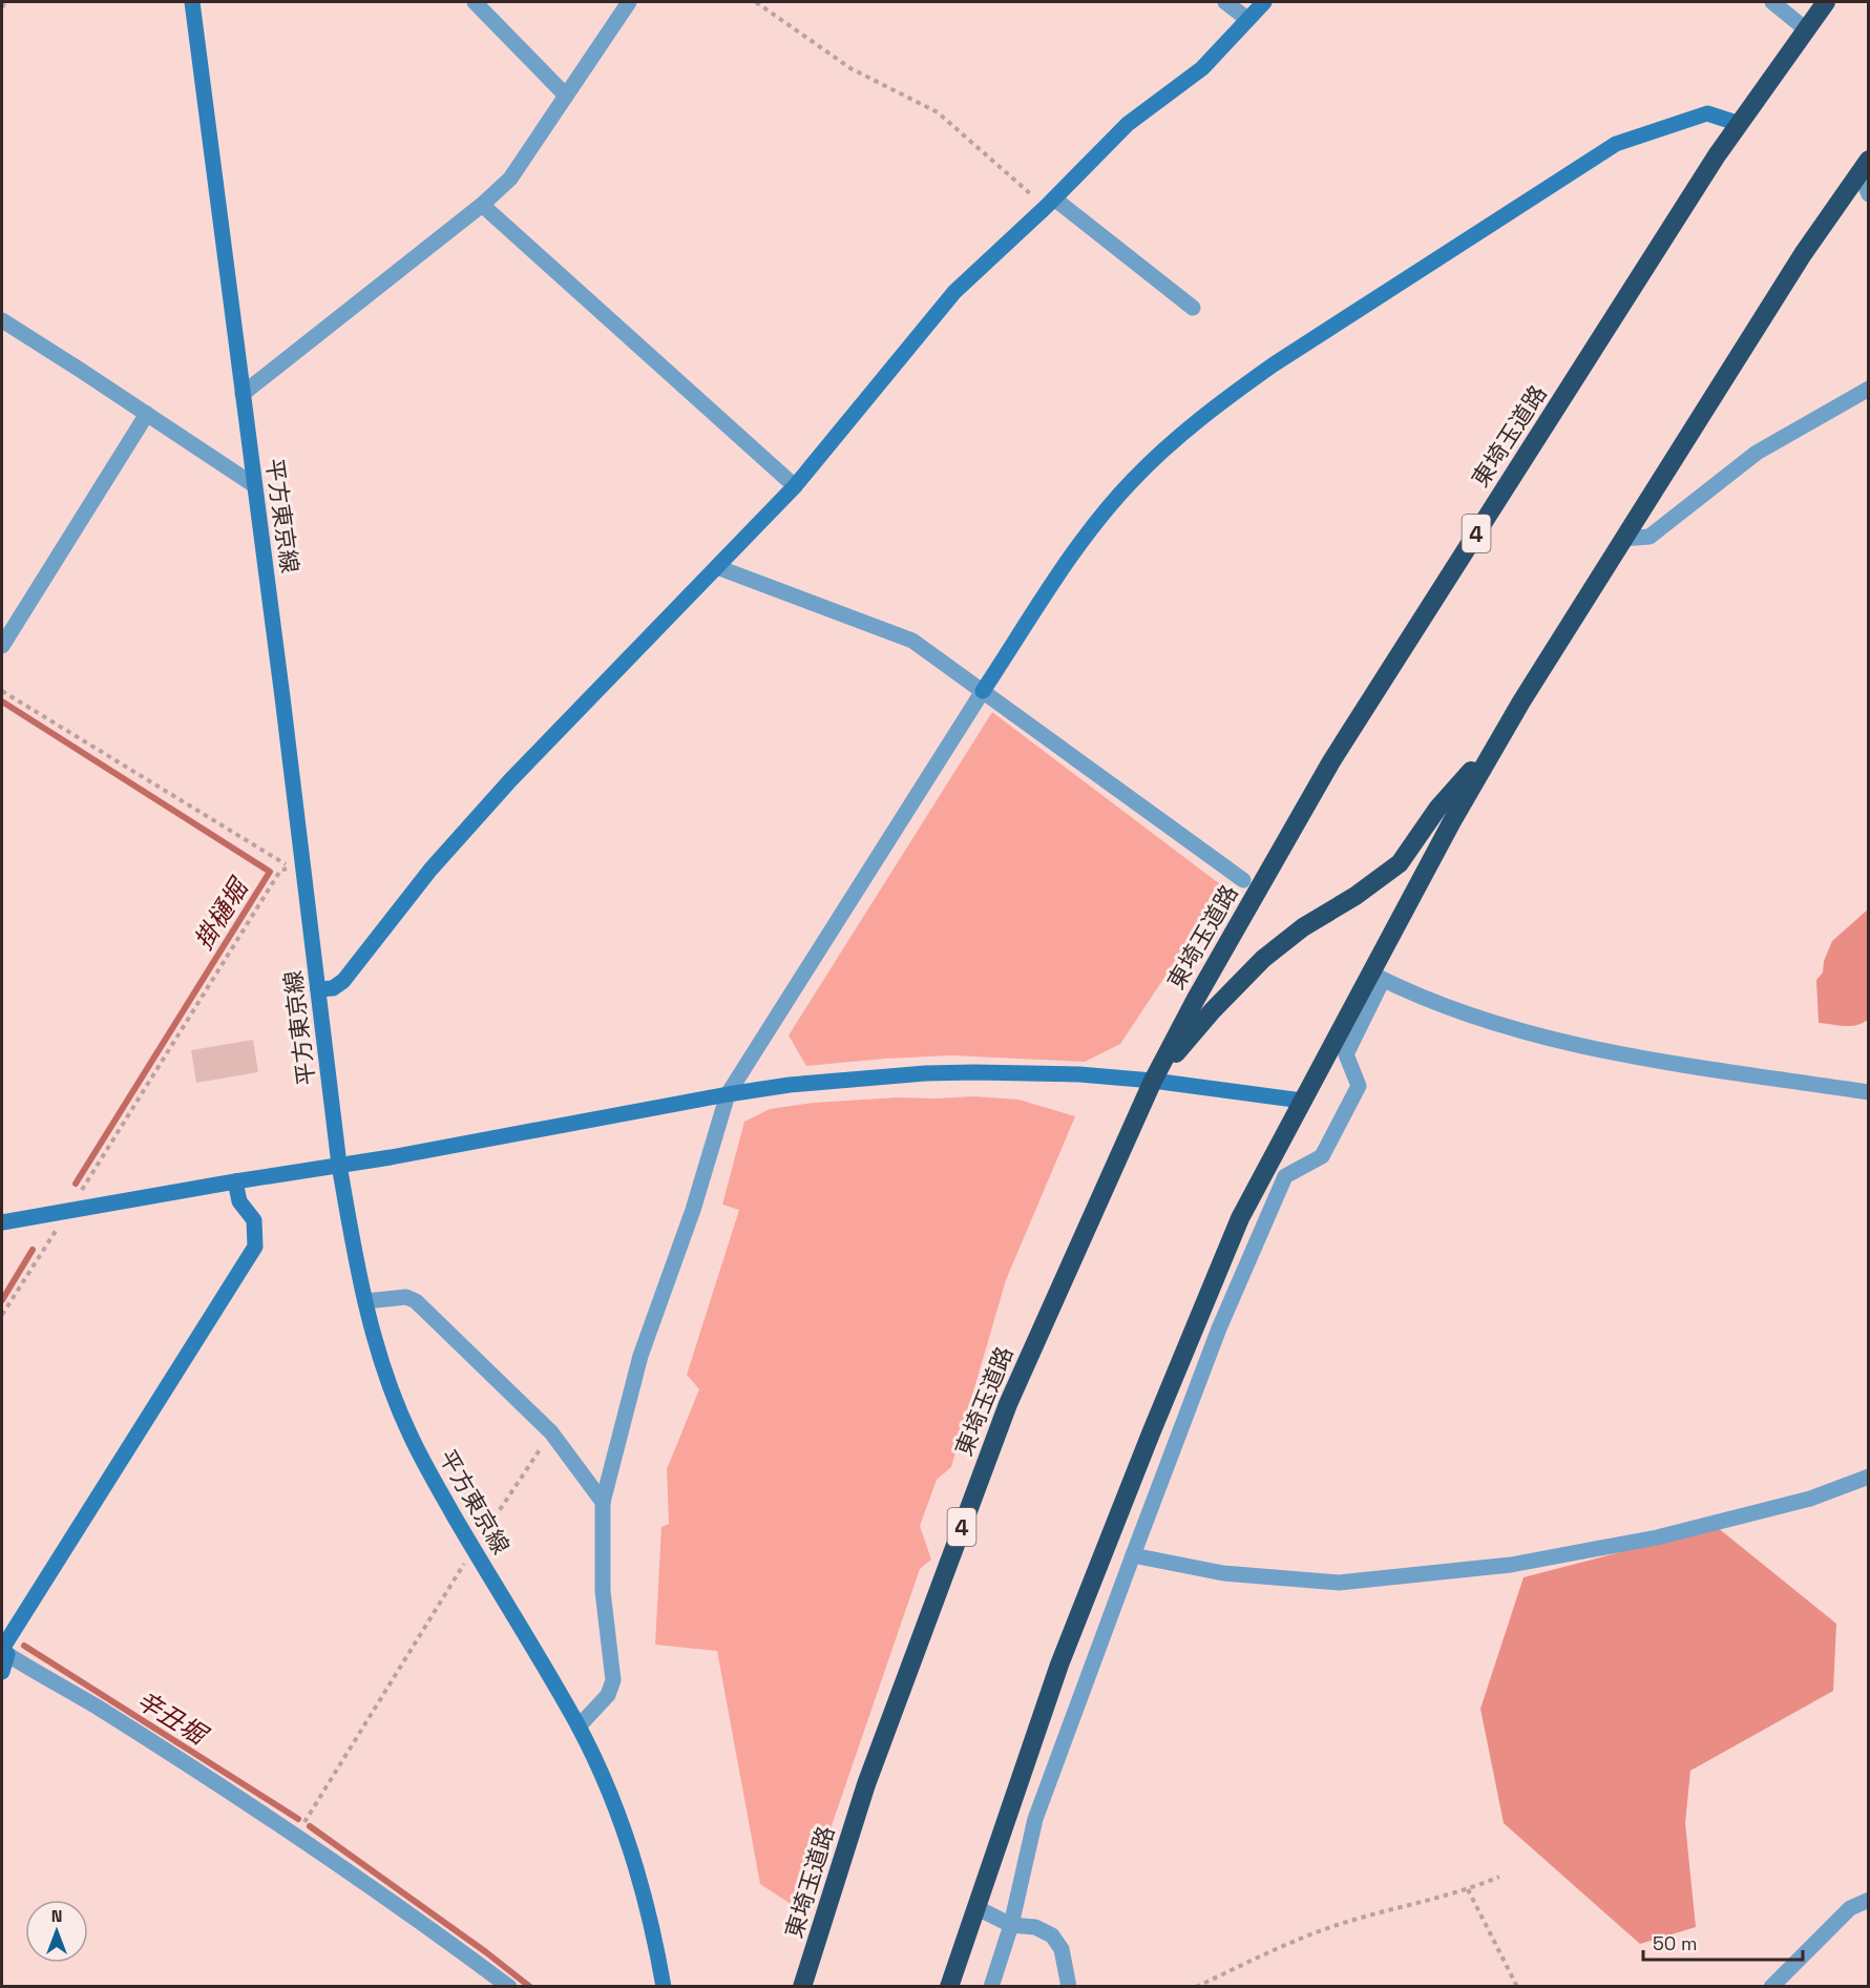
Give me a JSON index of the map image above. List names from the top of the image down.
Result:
{
  "streets": {
    "highway": ["東埼玉道路", "4"],
    "street": ["平方東京線"]
  },
  "water": ["掛樋堀", "辛丑堀"],
  "scale_bar": "50 m",
  "north": "top"
}
